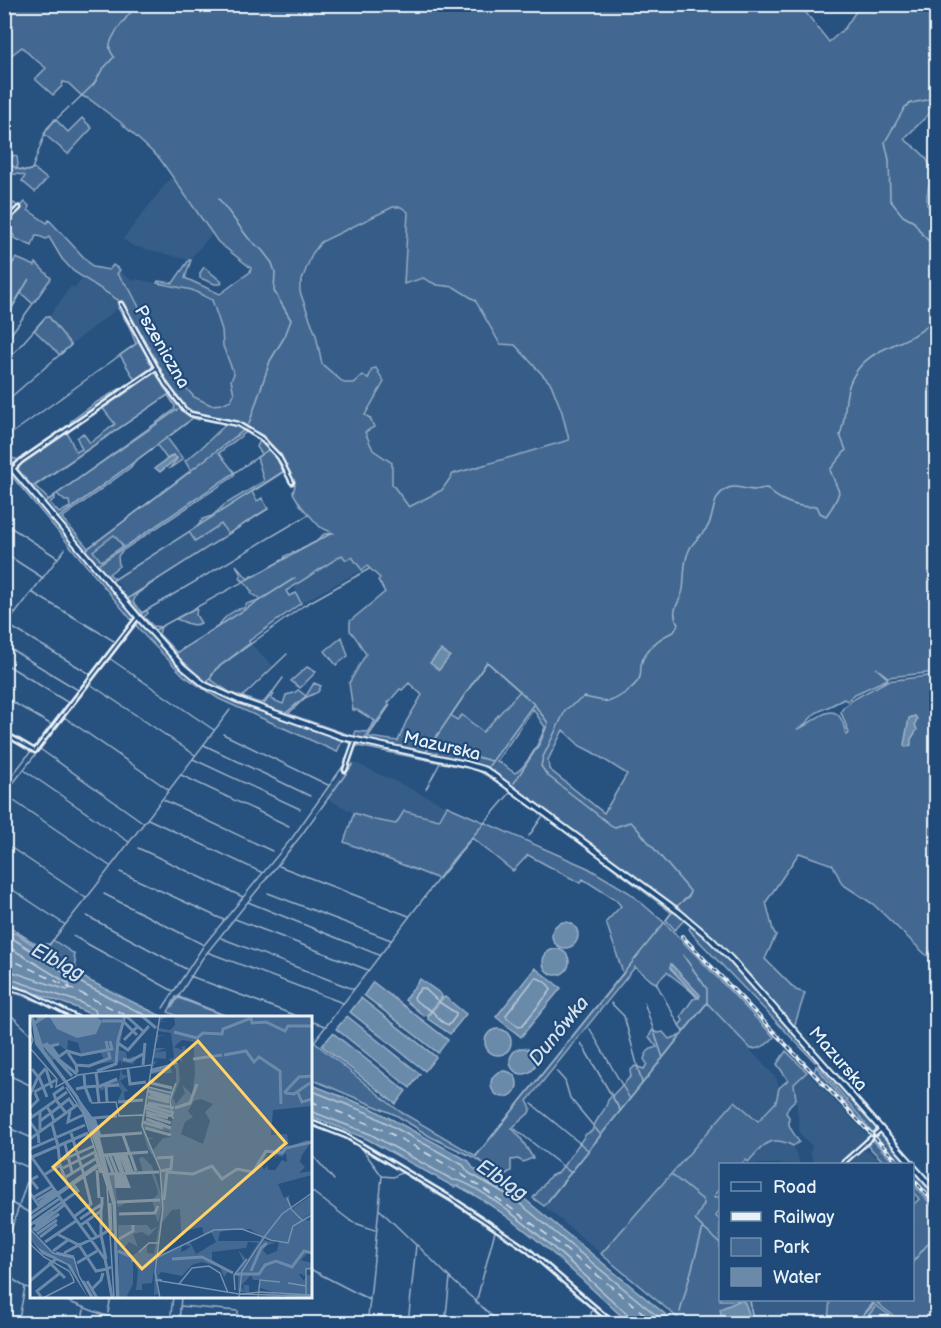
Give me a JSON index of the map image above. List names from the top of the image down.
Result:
{
  "streets": {
    "main road": ["Mazurska"],
    "street": ["Pszeniczna"]
  },
  "water": ["Elbląg", "Dunówka"],
  "legend": [
    "Road",
    "Railway",
    "Park",
    "Water"
  ]
}
